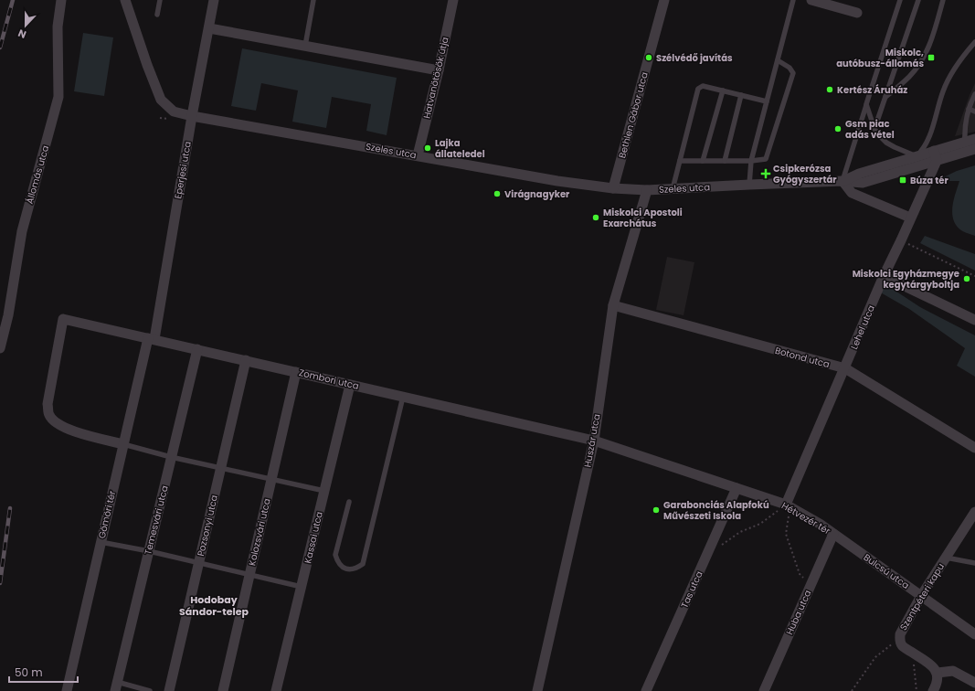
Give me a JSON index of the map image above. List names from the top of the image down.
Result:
{
  "streets": {
    "street": [
      "Hatvanötösök útja",
      "Bethlen Gábor utca",
      "Szeles utca",
      "Eperjesi utca",
      "Állomás utca",
      "Lehel utca",
      "Botond utca",
      "Zombori utca",
      "Huszár utca",
      "Gömöri tér",
      "Hétvezér tér",
      "Temesvári utca",
      "Pozsonyi utca",
      "Kolozsvári utca",
      "Kassai utca",
      "Bulcsú utca",
      "Tas utca",
      "Szentpéteri kapu",
      "Huba utca"
    ]
  },
  "crossings": [
    ["Hatvanötösök útja", "Szeles utca"],
    ["Bethlen Gábor utca", "Szeles utca"],
    ["Szeles utca", "Eperjesi utca"],
    ["Szeles utca", "Lehel utca"],
    ["Szeles utca", "Huszár utca"],
    ["Eperjesi utca", "Zombori utca"],
    ["Eperjesi utca", "Gömöri tér"],
    ["Lehel utca", "Botond utca"],
    ["Lehel utca", "Hétvezér tér"],
    ["Botond utca", "Huszár utca"],
    ["Zombori utca", "Huszár utca"],
    ["Zombori utca", "Gömöri tér"],
    ["Zombori utca", "Temesvári utca"],
    ["Zombori utca", "Pozsonyi utca"],
    ["Zombori utca", "Kolozsvári utca"],
    ["Zombori utca", "Kassai utca"],
    ["Hétvezér tér", "Bulcsú utca"],
    ["Hétvezér tér", "Tas utca"],
    ["Hétvezér tér", "Huba utca"],
    ["Bulcsú utca", "Szentpéteri kapu"],
    ["Bulcsú utca", "Huba utca"]
  ],
  "districts": ["Hodobay Sándor-telep"],
  "places": {
    "other": [
      "Szélvédő javítás",
      "Kertész Áruház",
      "Gsm piac adás vétel",
      "Lajka állateledel",
      "Virágnagyker",
      "Miskolci Apostoli Exarchátus",
      "Miskolci Egyházmegye kegytárgyboltja",
      "Garabonciás Alapfokú Művészeti Iskola"
    ],
    "transit": ["Miskolc, autóbusz-állomás", "Búza tér"],
    "health": ["Csipkerózsa Gyógyszertár"]
  },
  "scale_bar": "50 m",
  "north": "bottom"
}
